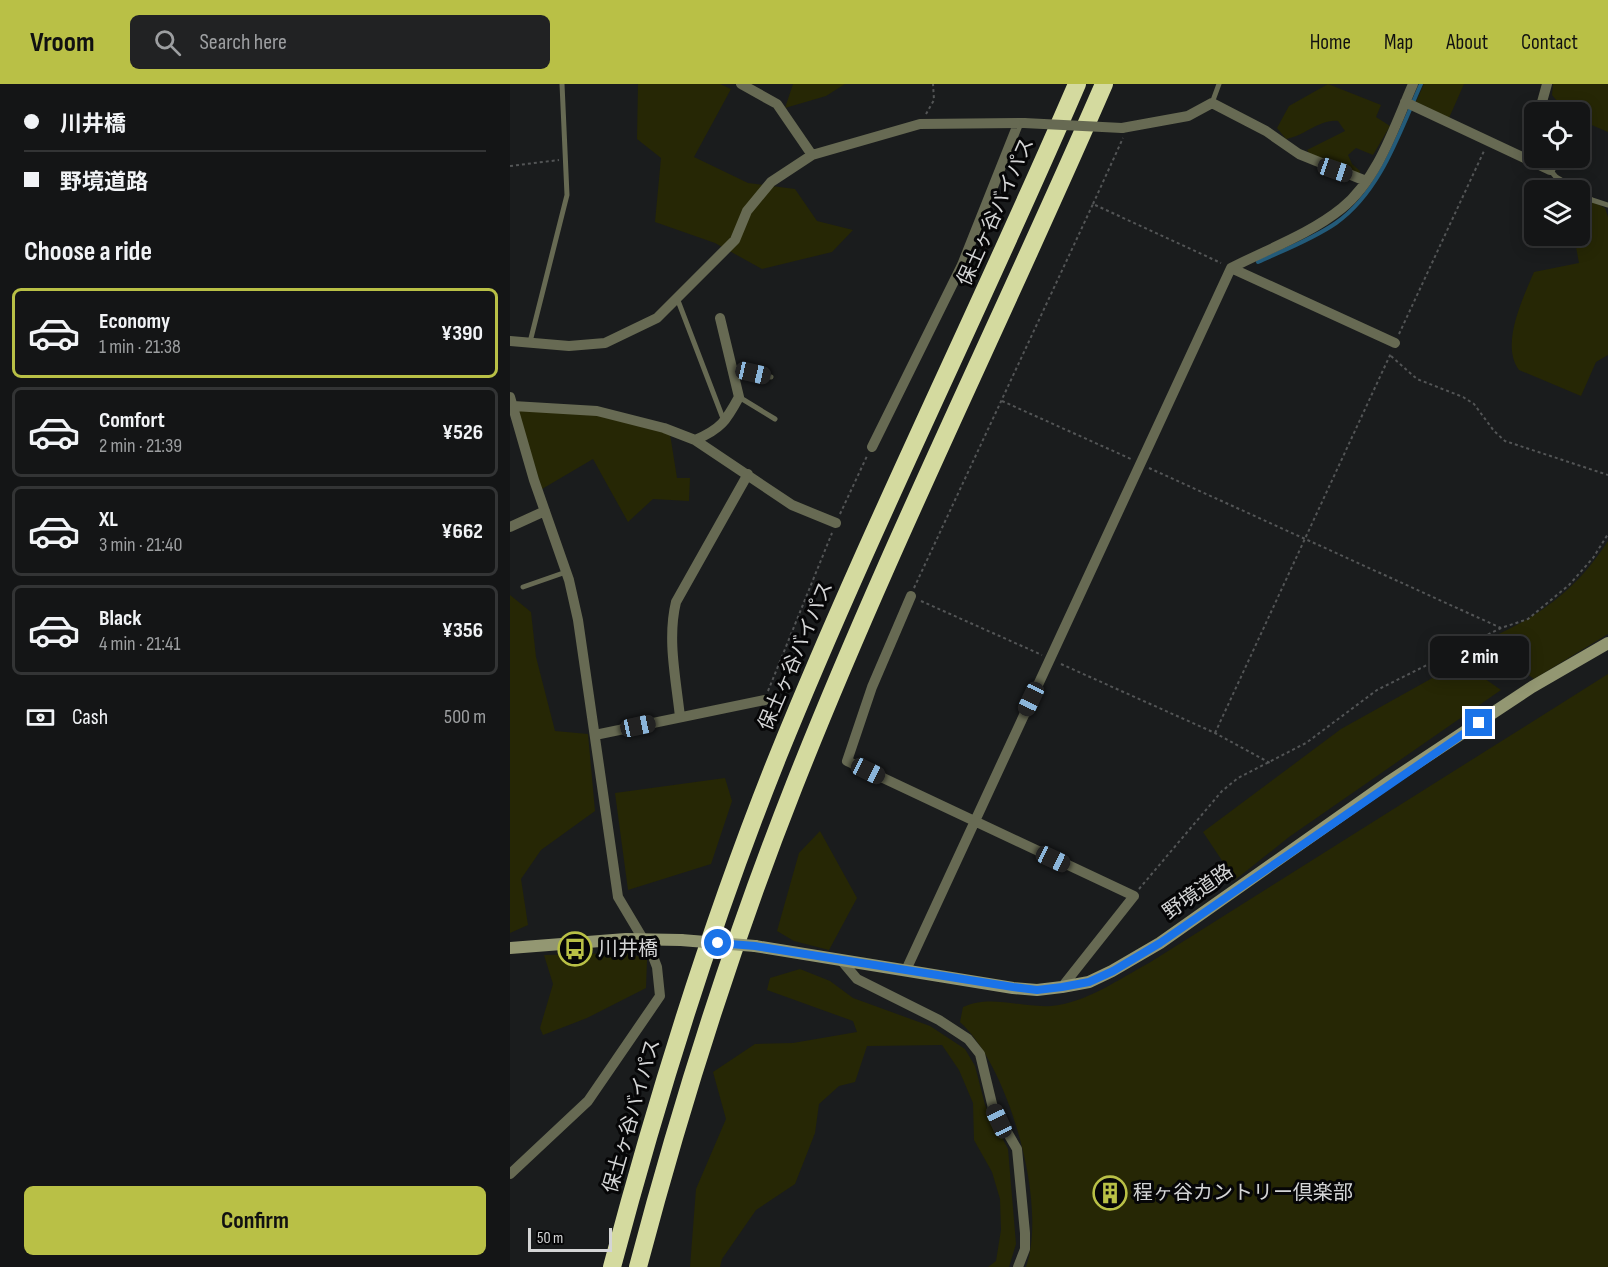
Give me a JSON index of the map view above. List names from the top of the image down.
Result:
{
  "streets": {
    "highway": ["保土ヶ谷バイパス"],
    "street": ["野境道路"]
  },
  "places": {
    "bus stop": ["川井橋"],
    "building": ["程ヶ谷カントリー倶楽部"]
  },
  "scale_bar": "50 m",
  "page": {
    "header": "Vroom",
    "search": "Search here",
    "nav": [
      "Home",
      "Map",
      "About",
      "Contact"
    ],
    "banner": ["川井橋", "野境道路"],
    "heading": "Choose a ride",
    "list": [
      {
        "name": "Economy",
        "note": "1 min · 21:38",
        "value": "¥390"
      },
      {
        "name": "Comfort",
        "note": "2 min · 21:39",
        "value": "¥526"
      },
      {
        "name": "XL",
        "note": "3 min · 21:40",
        "value": "¥662"
      },
      {
        "name": "Black",
        "note": "4 min · 21:41",
        "value": "¥356"
      }
    ],
    "bubble": "2 min",
    "pay": ["Cash", "500 m"],
    "buttons": "Confirm",
    "scale": "50 m"
  }
}
